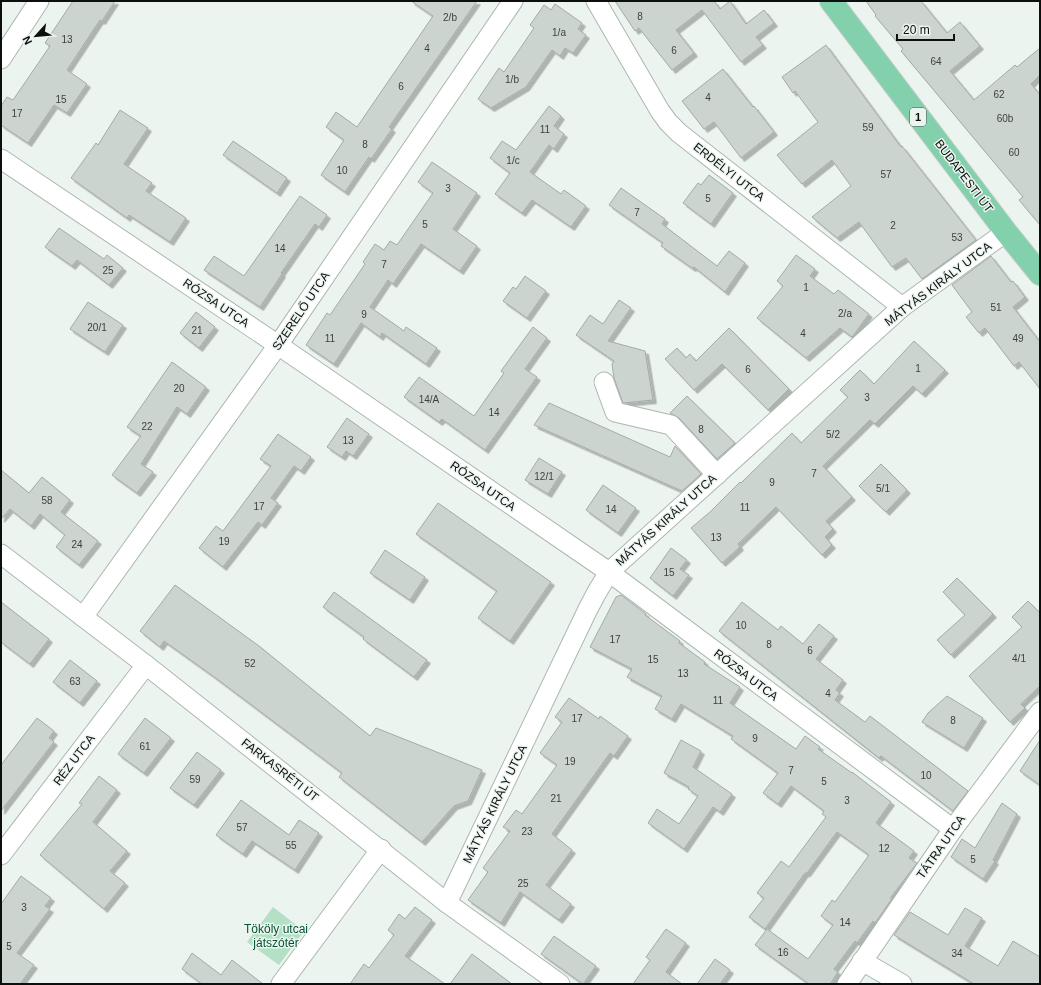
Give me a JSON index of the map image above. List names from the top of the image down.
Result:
{
  "streets": {
    "main road": ["1", "BUDAPESTI ÚT"],
    "street": [
      "ERDÉLYI UTCA",
      "MÁTYÁS KIRÁLY UTCA",
      "RÓZSA UTCA",
      "SZERELŐ UTCA",
      "RÉZ UTCA",
      "FARKASRÉTI ÚT",
      "TÁTRA UTCA"
    ]
  },
  "crossings": [
    ["ERDÉLYI UTCA", "MÁTYÁS KIRÁLY UTCA"],
    ["BUDAPESTI ÚT", "MÁTYÁS KIRÁLY UTCA"],
    ["MÁTYÁS KIRÁLY UTCA", "RÓZSA UTCA"],
    ["MÁTYÁS KIRÁLY UTCA", "FARKASRÉTI ÚT"],
    ["RÓZSA UTCA", "SZERELŐ UTCA"],
    ["RÓZSA UTCA", "TÁTRA UTCA"],
    ["SZERELŐ UTCA", "FARKASRÉTI ÚT"],
    ["RÉZ UTCA", "FARKASRÉTI ÚT"]
  ],
  "parks": ["Tököly utcai játszótér"],
  "house_numbers": [
    "8",
    "2/b",
    "1/a",
    "13",
    "4",
    "6",
    "64",
    "1/b",
    "6",
    "62",
    "4",
    "15",
    "17",
    "60b",
    "59",
    "11",
    "8",
    "60",
    "1/c",
    "10",
    "57",
    "3",
    "5",
    "7",
    "5",
    "2",
    "53",
    "14",
    "7",
    "25",
    "1",
    "51",
    "2/a",
    "9",
    "20/1",
    "21",
    "4",
    "11",
    "49",
    "1",
    "6",
    "20",
    "3",
    "14/A",
    "14",
    "22",
    "8",
    "5/2",
    "13",
    "7",
    "12/1",
    "9",
    "5/1",
    "58",
    "17",
    "11",
    "14",
    "13",
    "19",
    "24",
    "15",
    "10",
    "17",
    "8",
    "6",
    "4/1",
    "15",
    "52",
    "13",
    "63",
    "4",
    "11",
    "17",
    "8",
    "9",
    "61",
    "19",
    "7",
    "10",
    "59",
    "5",
    "21",
    "3",
    "57",
    "23",
    "55",
    "12",
    "5",
    "25",
    "3",
    "14",
    "5",
    "16",
    "34"
  ],
  "scale_bar": "20 m",
  "north": "bottom left"
}
